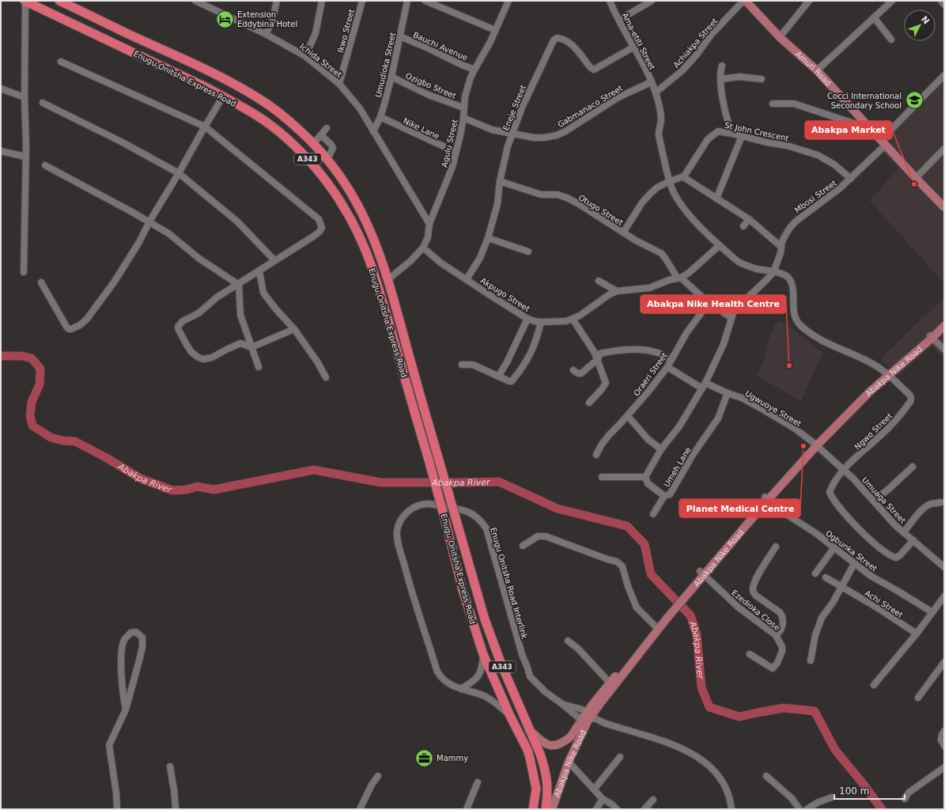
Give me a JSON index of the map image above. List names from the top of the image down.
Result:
{
  "streets": {
    "highway": ["Enugu Onitsha Express Road", "A343"],
    "main road": ["Amuri Road", "Abakpa Nike Road"],
    "street": [
      "Ikwo Street",
      "Ama-etiti Street",
      "Achiakpa Street",
      "Bauchi Avenue",
      "Ichida Street",
      "Umudioka Street",
      "Ozigbo Street",
      "Gabmanaco Street",
      "Eneje Street",
      "Nike Lane",
      "St John Crescent",
      "Agulu Street",
      "Mbosi Street",
      "Otugo Street",
      "Akpugo Street",
      "Oraeri Street",
      "Ugwuoye Street",
      "Ngwo Street",
      "Umeh Lane",
      "Umuaga Street",
      "Ogbunka Street",
      "Enugu Onitsha Road Interlink",
      "Achi Street",
      "Ezedioka Close"
    ]
  },
  "crossings": [
    ["Ikwo Street", "Ichida Street"],
    ["Ama-etiti Street", "Achiakpa Street"],
    ["Ama-etiti Street", "Gabmanaco Street"],
    ["Ama-etiti Street", "Eneje Street"],
    ["Ama-etiti Street", "Mbosi Street"],
    ["Ama-etiti Street", "Akpugo Street"],
    ["Ama-etiti Street", "Abakpa Nike Road"],
    ["Ama-etiti Street", "Ngwo Street"],
    ["Bauchi Avenue", "Umudioka Street"],
    ["Bauchi Avenue", "Agulu Street"],
    ["Ichida Street", "Umudioka Street"],
    ["Ichida Street", "Agulu Street"],
    ["Umudioka Street", "Ozigbo Street"],
    ["Umudioka Street", "Nike Lane"],
    ["Amuri Road", "Mbosi Street"],
    ["Enugu Onitsha Express Road", "Agulu Street"],
    ["Enugu Onitsha Express Road", "Enugu Onitsha Road Interlink"],
    ["Ozigbo Street", "Agulu Street"],
    ["Gabmanaco Street", "Eneje Street"],
    ["Gabmanaco Street", "Agulu Street"],
    ["Eneje Street", "Otugo Street"],
    ["Eneje Street", "Akpugo Street"],
    ["Nike Lane", "Agulu Street"],
    ["St John Crescent", "Mbosi Street"],
    ["Agulu Street", "Akpugo Street"],
    ["Otugo Street", "Akpugo Street"],
    ["Otugo Street", "Oraeri Street"],
    ["Abakpa Nike Road", "Ugwuoye Street"],
    ["Abakpa Nike Road", "Ngwo Street"],
    ["Abakpa Nike Road", "Umuaga Street"],
    ["Abakpa Nike Road", "Ogbunka Street"],
    ["Abakpa Nike Road", "Enugu Onitsha Road Interlink"],
    ["Abakpa Nike Road", "Ezedioka Close"],
    ["Oraeri Street", "Ugwuoye Street"],
    ["Ugwuoye Street", "Umeh Lane"],
    ["Ugwuoye Street", "Umuaga Street"],
    ["Ngwo Street", "Umuaga Street"]
  ],
  "water": ["Abakpa River"],
  "places": {
    "hotel": ["Extension Eddybina Hotel"],
    "school or university": ["Cocci International Secondary School"],
    "other": ["Abakpa Market", "Abakpa Nike Health Centre", "Planet Medical Centre"],
    "office": ["Mammy"]
  },
  "scale_bar": "100 m",
  "north": "top right"
}
